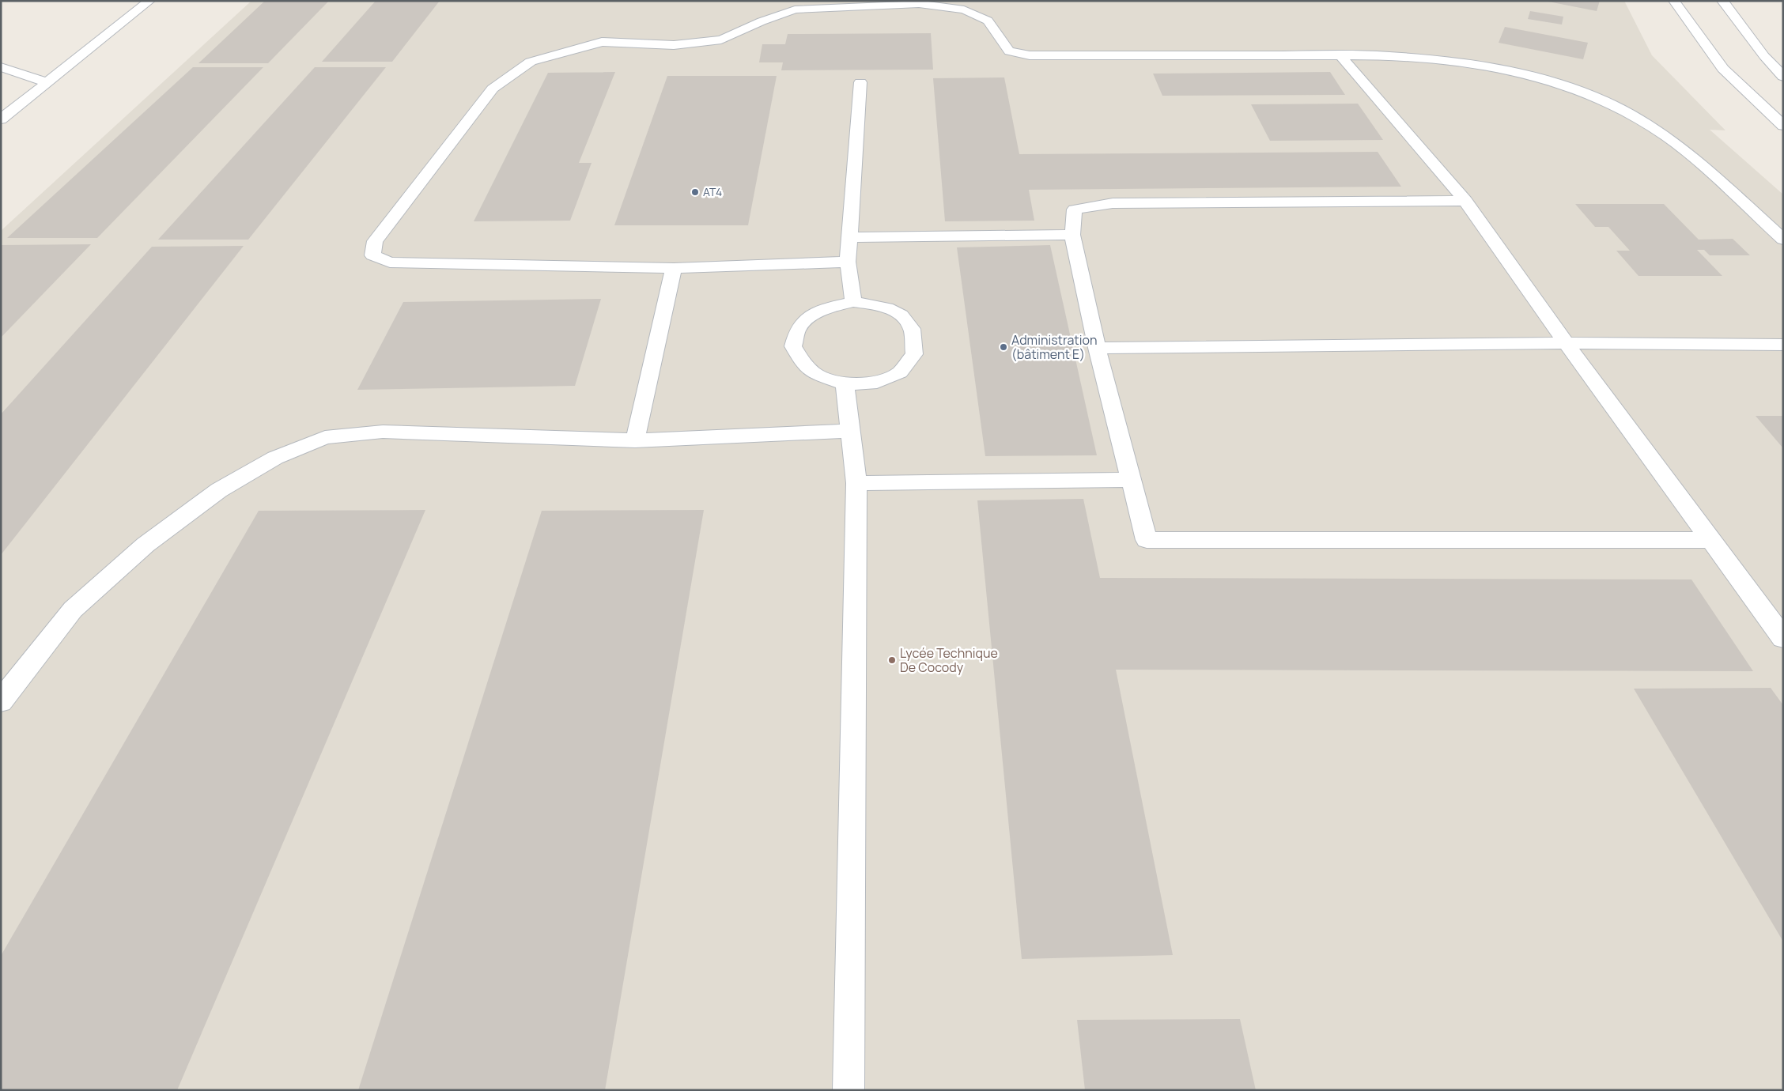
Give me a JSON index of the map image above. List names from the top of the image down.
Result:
{
  "places": ["AT4", "Administration (bâtiment E)", "Lycée Technique De Cocody"]
}
